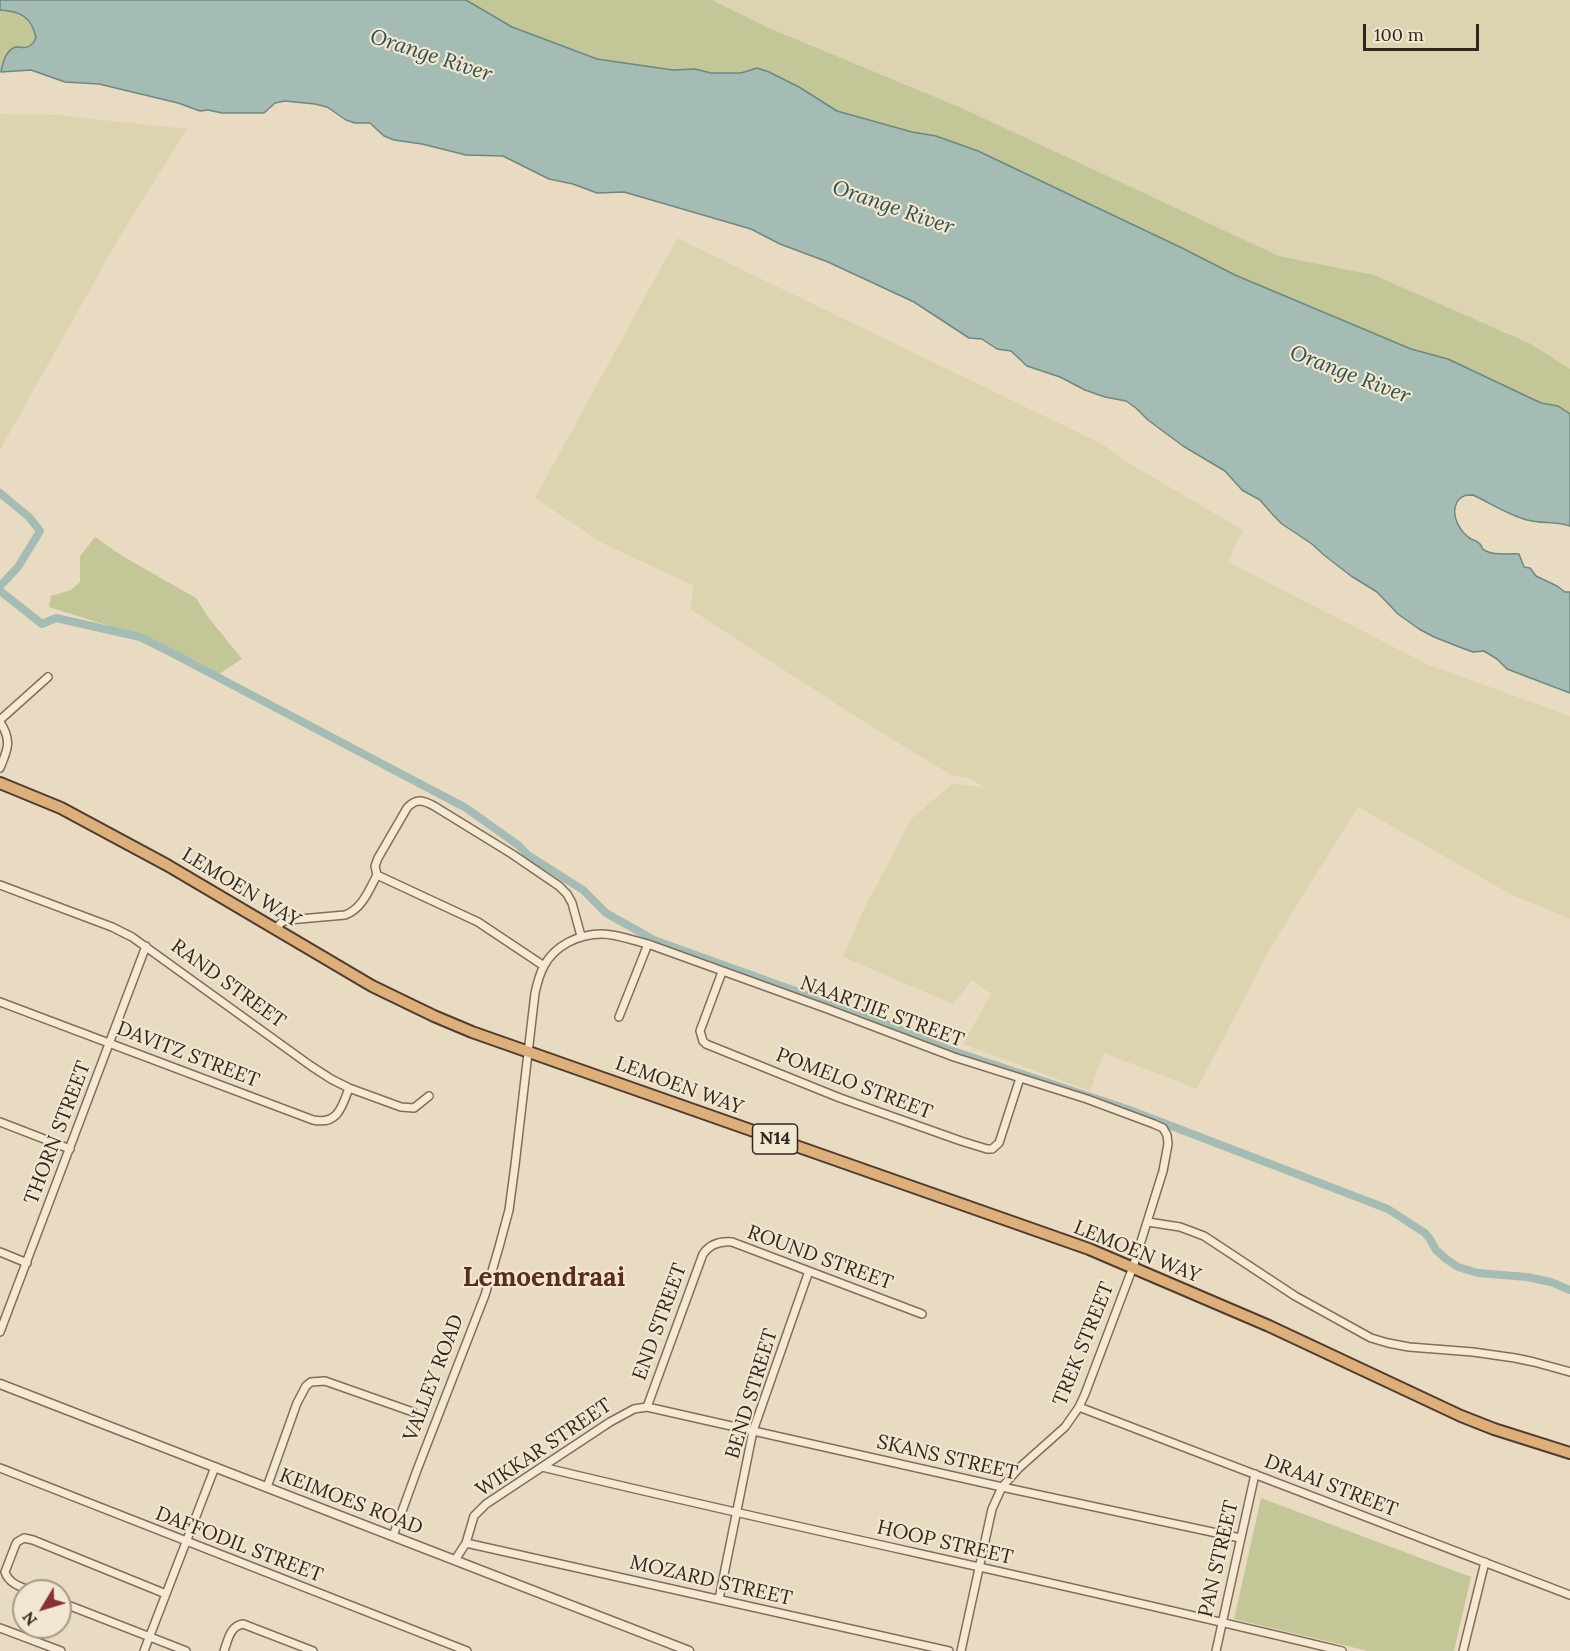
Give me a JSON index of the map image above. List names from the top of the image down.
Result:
{
  "streets": {
    "highway": ["LEMOEN WAY", "N14"],
    "street": [
      "RAND STREET",
      "NAARTJIE STREET",
      "DAVITZ STREET",
      "POMELO STREET",
      "THORN STREET",
      "ROUND STREET",
      "END STREET",
      "TREK STREET",
      "VALLEY ROAD",
      "BEND STREET",
      "WIKKAR STREET",
      "SKANS STREET",
      "DRAAI STREET",
      "KEIMOES ROAD",
      "HOOP STREET",
      "DAFFODIL STREET",
      "PAN STREET",
      "MOZARD STREET"
    ]
  },
  "crossings": [
    ["LEMOEN WAY", "TREK STREET"],
    ["LEMOEN WAY", "VALLEY ROAD"],
    ["RAND STREET", "DAVITZ STREET"],
    ["RAND STREET", "THORN STREET"],
    ["NAARTJIE STREET", "POMELO STREET"],
    ["NAARTJIE STREET", "TREK STREET"],
    ["DAVITZ STREET", "THORN STREET"],
    ["ROUND STREET", "END STREET"],
    ["ROUND STREET", "BEND STREET"],
    ["END STREET", "WIKKAR STREET"],
    ["END STREET", "SKANS STREET"],
    ["TREK STREET", "SKANS STREET"],
    ["TREK STREET", "DRAAI STREET"],
    ["TREK STREET", "HOOP STREET"],
    ["VALLEY ROAD", "KEIMOES ROAD"],
    ["BEND STREET", "SKANS STREET"],
    ["BEND STREET", "HOOP STREET"],
    ["BEND STREET", "MOZARD STREET"],
    ["WIKKAR STREET", "SKANS STREET"],
    ["WIKKAR STREET", "KEIMOES ROAD"],
    ["WIKKAR STREET", "HOOP STREET"],
    ["WIKKAR STREET", "MOZARD STREET"],
    ["SKANS STREET", "PAN STREET"],
    ["DRAAI STREET", "PAN STREET"],
    ["HOOP STREET", "PAN STREET"]
  ],
  "districts": ["Lemoendraai"],
  "water": ["Orange River"],
  "scale_bar": "100 m",
  "north": "bottom left"
}
